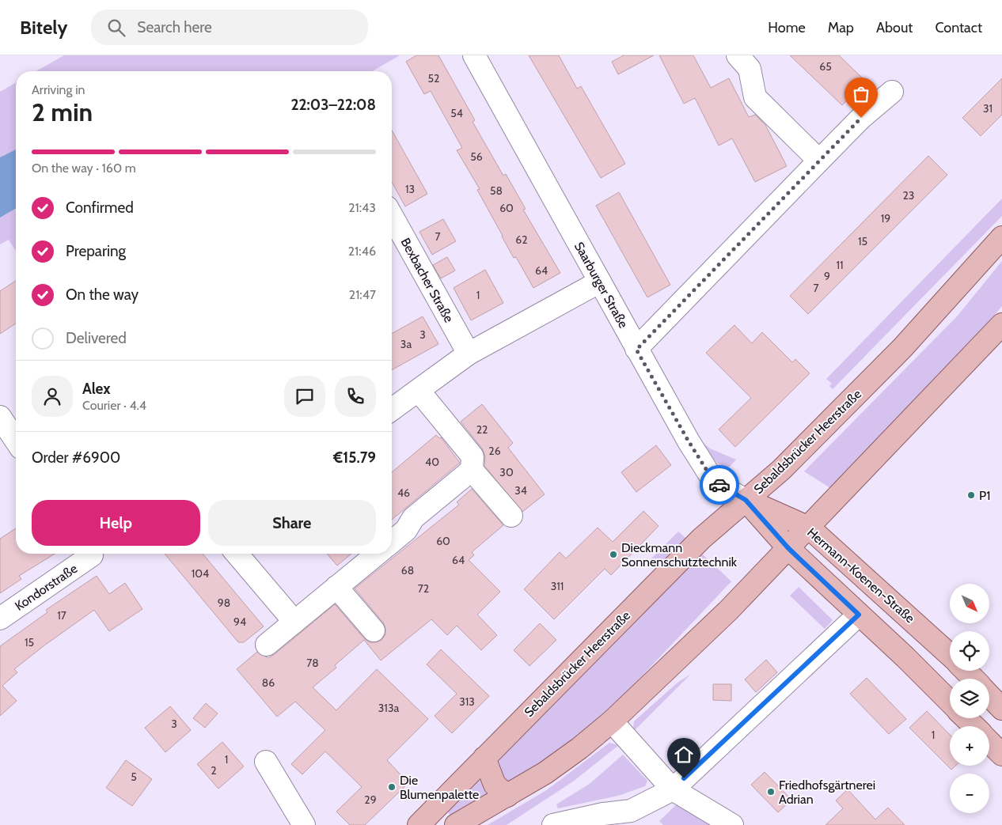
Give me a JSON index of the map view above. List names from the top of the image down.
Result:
{
  "streets": {
    "main road": ["Sebaldsbrücker Heerstraße", "Hermann-Koenen-Straße"],
    "street": ["Bexbacher Straße", "Saarburger Straße", "Kondorstraße"]
  },
  "crossings": [
    ["Saarburger Straße", "Sebaldsbrücker Heerstraße"],
    ["Saarburger Straße", "Hermann-Koenen-Straße"],
    ["Sebaldsbrücker Heerstraße", "Hermann-Koenen-Straße"]
  ],
  "places": [
    "P1",
    "Dieckmann Sonnenschutztechnik",
    "Die Blumenpalette",
    "Friedhofsgärtnerei Adrian"
  ],
  "house_numbers": [
    "65",
    "52",
    "31",
    "54",
    "56",
    "13",
    "58",
    "23",
    "60",
    "19",
    "7",
    "62",
    "15",
    "11",
    "64",
    "9",
    "7",
    "1",
    "3",
    "3a",
    "22",
    "26",
    "40",
    "30",
    "34",
    "46",
    "60",
    "64",
    "68",
    "104",
    "311",
    "72",
    "98",
    "17",
    "94",
    "15",
    "78",
    "86",
    "313",
    "313a",
    "3",
    "1",
    "1",
    "2",
    "5",
    "29"
  ],
  "north": "bottom right",
  "page": {
    "header": "Bitely",
    "search": "Search here",
    "nav": [
      "Home",
      "Map",
      "About",
      "Contact"
    ],
    "heading": ["2 min", "Arriving in", "22:03–22:08"],
    "panel": [
      "Alex",
      "Courier · 4.4",
      "Order #6900",
      "€15.79"
    ],
    "bar": "On the way · 160 m",
    "list": [
      ["Confirmed", "21:43"],
      ["Preparing", "21:46"],
      ["On the way", "21:47"],
      "Delivered"
    ],
    "buttons": ["Help", "Share"],
    "map_buttons": ["+", "−"]
  }
}
